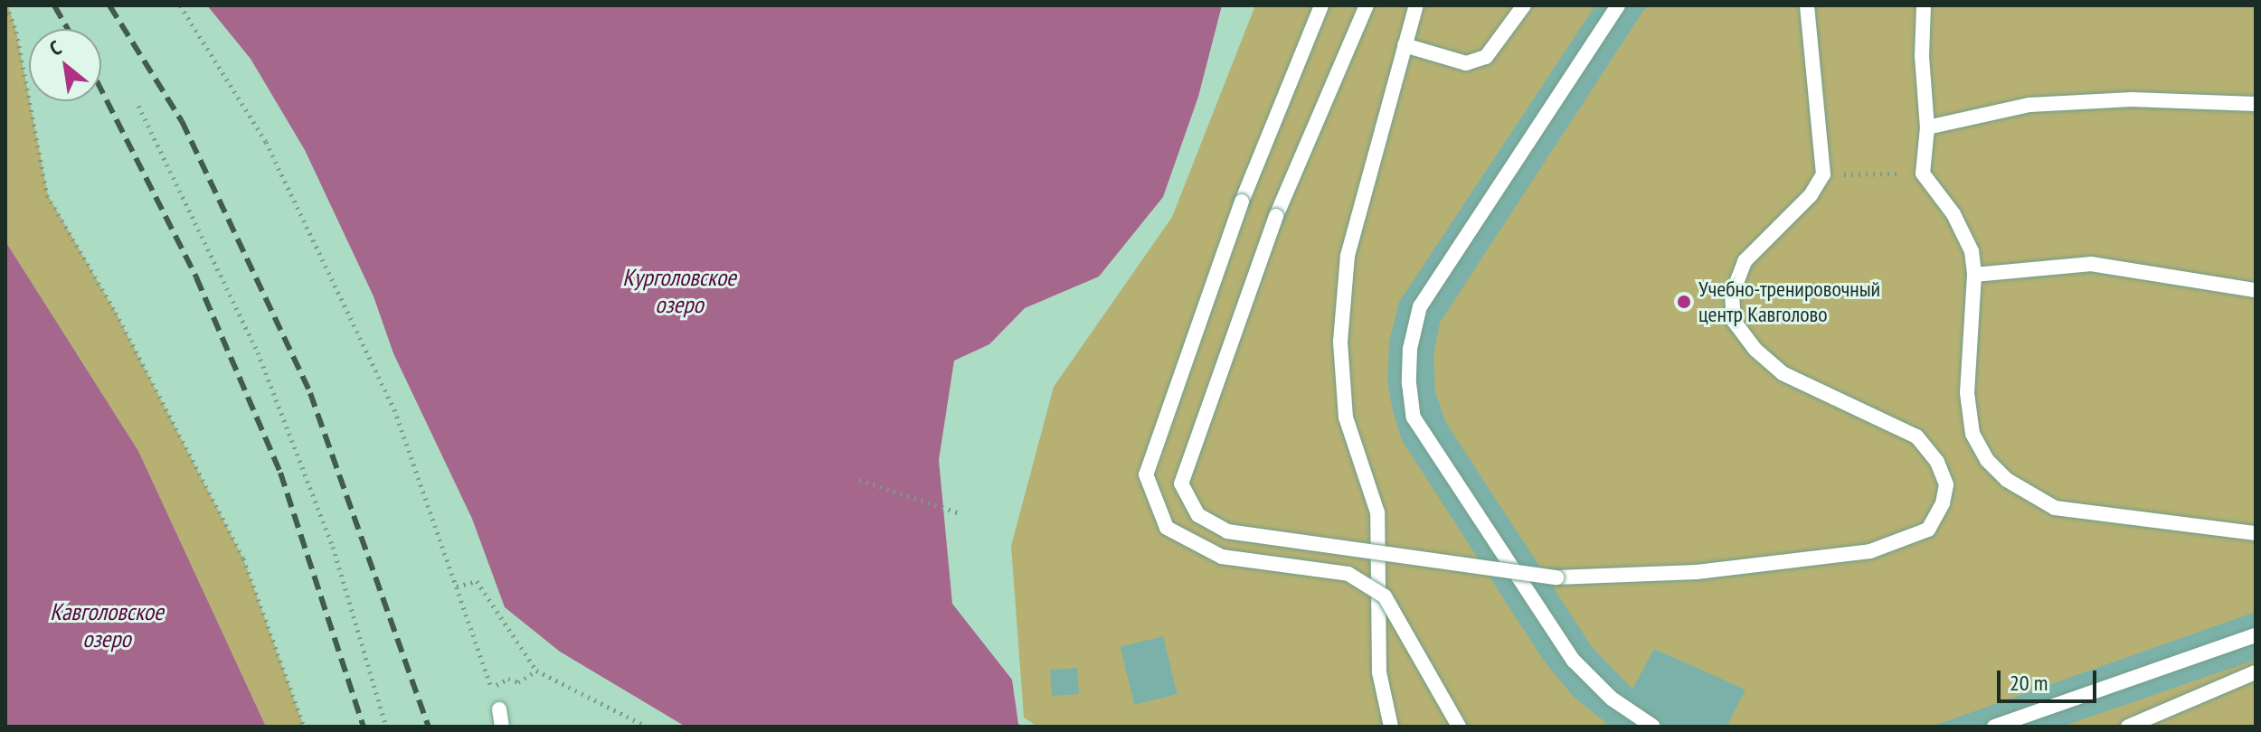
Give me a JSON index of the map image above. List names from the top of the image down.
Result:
{
  "water": ["Курголовское озеро", "Кавголовское озеро"],
  "places": ["Учебно-тренировочный центр Кавголово"],
  "scale_bar": "20 m",
  "north": "top left"
}
